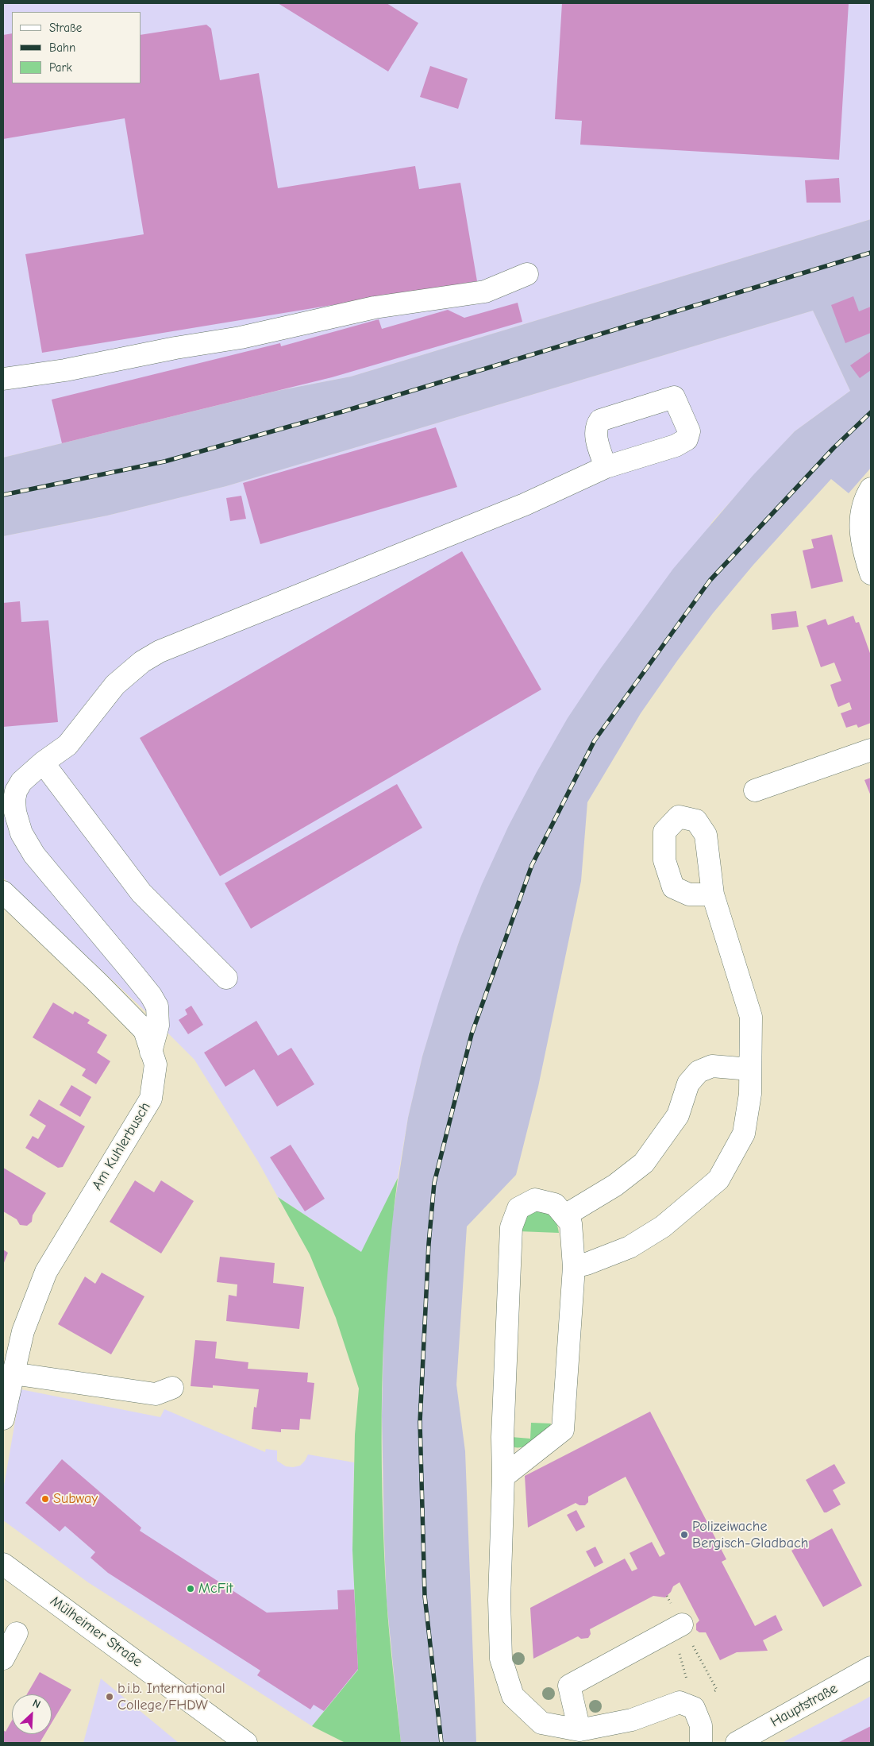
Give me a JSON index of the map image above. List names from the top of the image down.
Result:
{
  "streets": {
    "street": ["Am Kuhlerbusch", "Mülheimer Straße", "Hauptstraße"]
  },
  "places": [
    "Subway",
    "Polizeiwache Bergisch-Gladbach",
    "McFit",
    "b.i.b. International College/FHDW"
  ],
  "legend": ["Straße", "Bahn", "Park"],
  "north": "top right"
}
